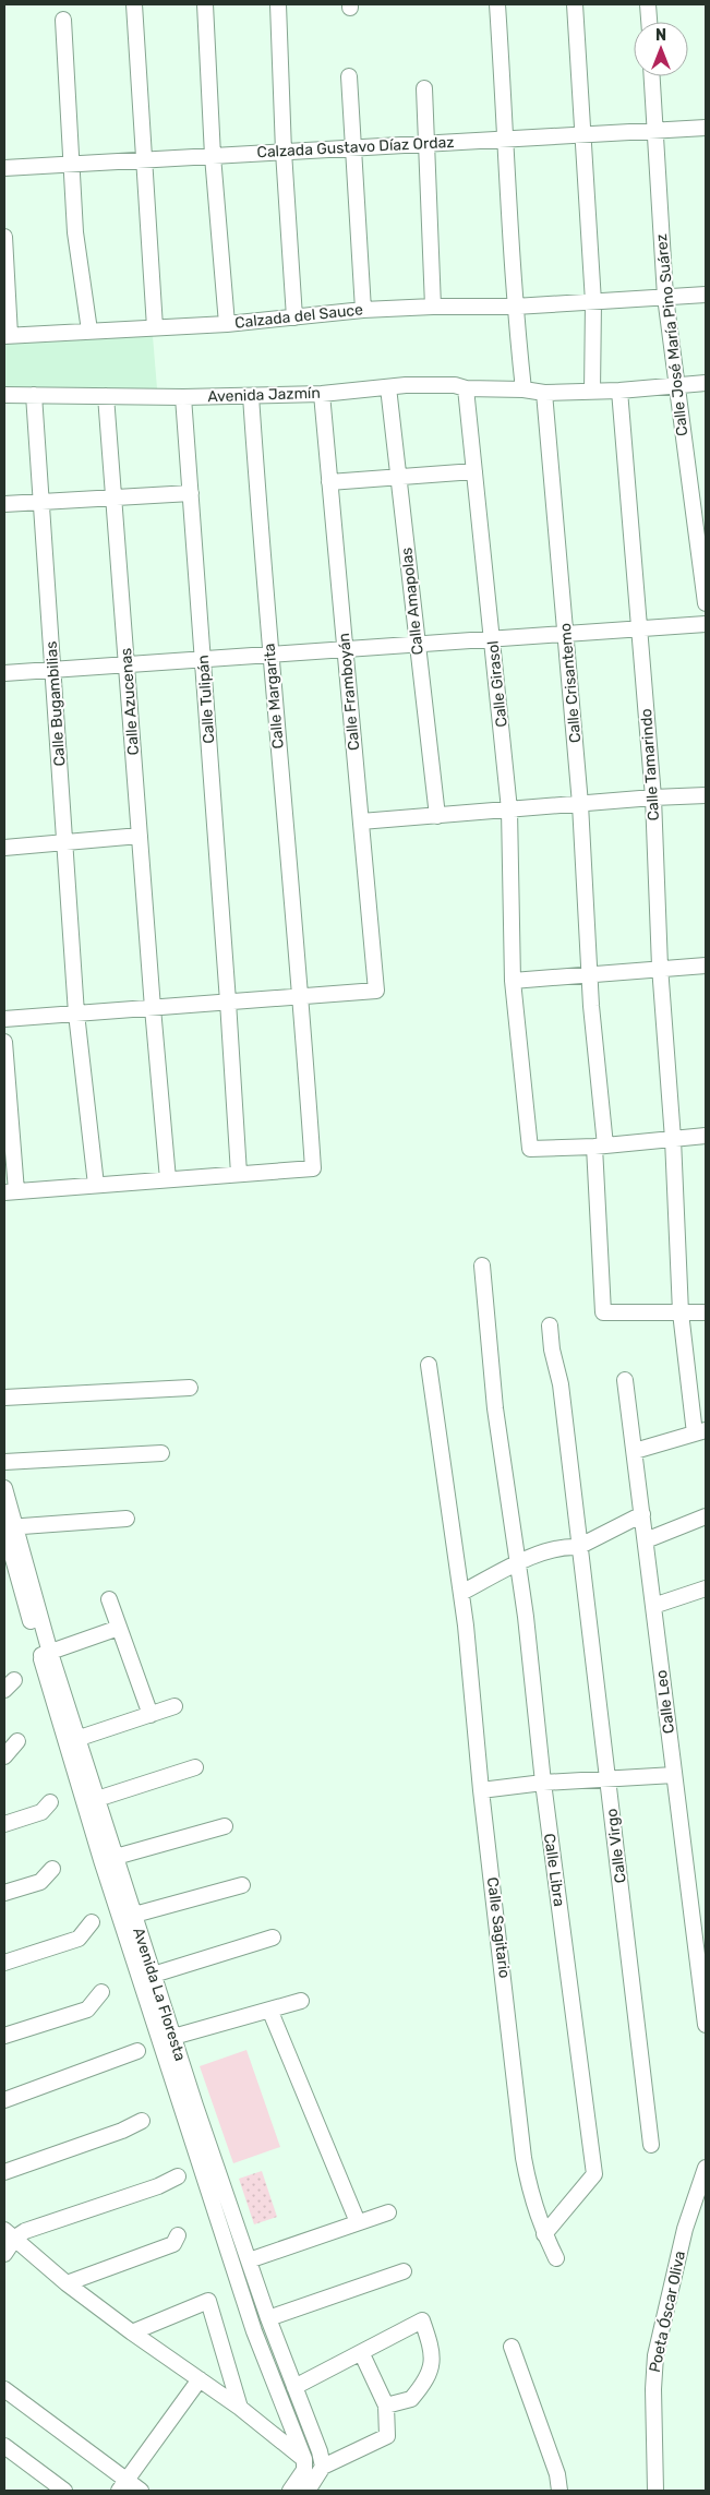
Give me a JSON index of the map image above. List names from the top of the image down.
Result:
{
  "streets": {
    "street": [
      "Calzada Gustavo Díaz Ordaz",
      "Calzada del Sauce",
      "Calle José María Pino Suárez",
      "Avenida Jazmín",
      "Calle Amapolas",
      "Calle Crisantemo",
      "Calle Girasol",
      "Calle Framboyán",
      "Calle Margarita",
      "Calle Tulipán",
      "Calle Azucenas",
      "Calle Bugambilias",
      "Calle Tamarindo",
      "Calle Leo",
      "Calle Virgo",
      "Calle Libra",
      "Calle Sagitario",
      "Avenida La Floresta",
      "Poeta Óscar Oliva"
    ]
  },
  "crossings": [
    ["Calzada Gustavo Díaz Ordaz", "Calle José María Pino Suárez"],
    ["Calzada del Sauce", "Calle José María Pino Suárez"],
    ["Calle José María Pino Suárez", "Avenida Jazmín"],
    ["Avenida Jazmín", "Calle Amapolas"],
    ["Avenida Jazmín", "Calle Crisantemo"],
    ["Avenida Jazmín", "Calle Girasol"],
    ["Avenida Jazmín", "Calle Framboyán"],
    ["Avenida Jazmín", "Calle Margarita"],
    ["Avenida Jazmín", "Calle Tulipán"],
    ["Avenida Jazmín", "Calle Azucenas"],
    ["Avenida Jazmín", "Calle Bugambilias"],
    ["Avenida Jazmín", "Calle Tamarindo"],
    ["Calle Crisantemo", "Calle Girasol"],
    ["Calle Crisantemo", "Calle Tamarindo"],
    ["Calle Framboyán", "Calle Margarita"],
    ["Calle Margarita", "Calle Tulipán"],
    ["Calle Libra", "Calle Sagitario"]
  ],
  "north": "top"
}
